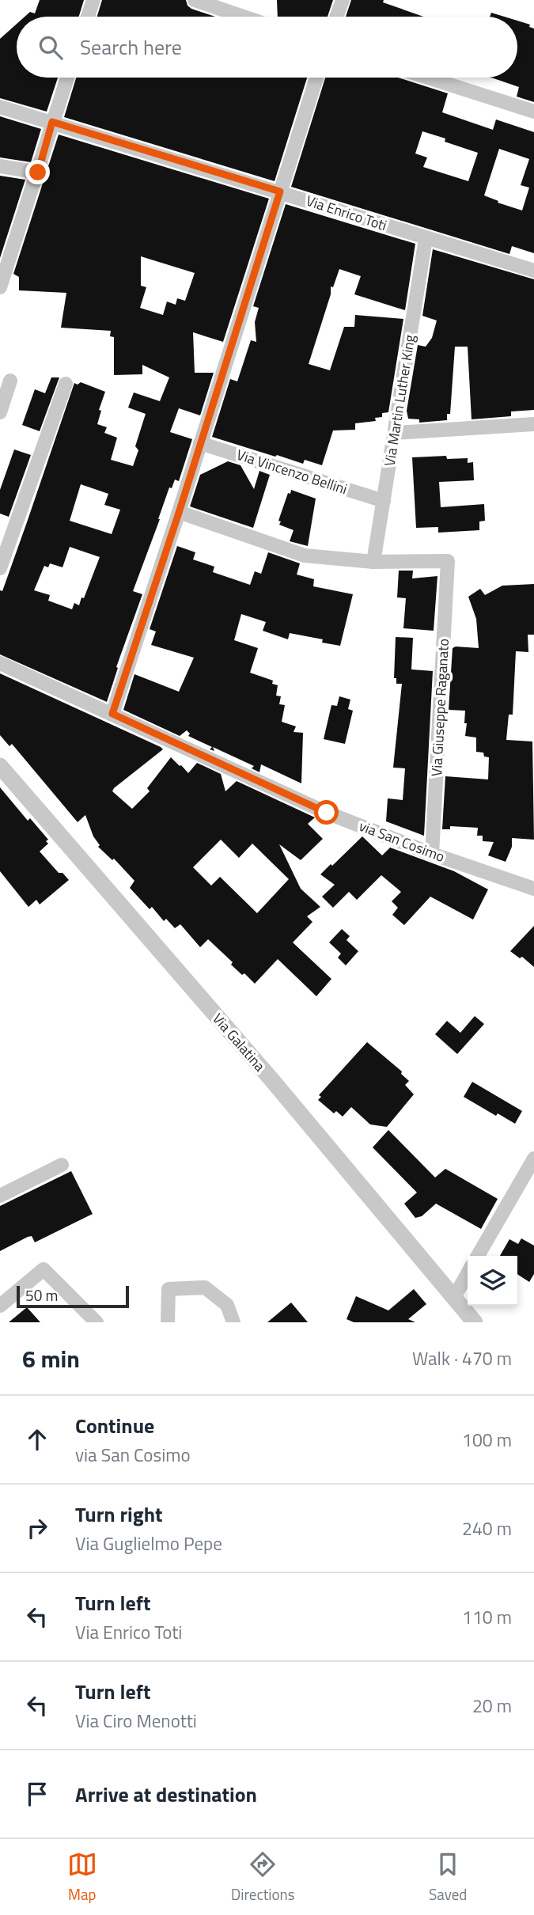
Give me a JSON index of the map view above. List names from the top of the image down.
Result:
{
  "streets": {
    "street": [
      "Via Enrico Toti",
      "Via Martin Luther King",
      "Via Vincenzo Bellini",
      "Via Giuseppe Raganato",
      "via San Cosimo",
      "Via Galatina"
    ]
  },
  "crossings": [
    ["Via Enrico Toti", "Via Martin Luther King"],
    ["Via Martin Luther King", "Via Vincenzo Bellini"],
    ["Via Martin Luther King", "Via Giuseppe Raganato"],
    ["Via Giuseppe Raganato", "via San Cosimo"]
  ],
  "scale_bar": "50 m",
  "page": {
    "search": "Search here",
    "scale": "50 m",
    "heading": ["6 min", "Walk · 470 m"],
    "list": [
      ["Continue", "via San Cosimo", "100 m"],
      ["Turn right", "Via Guglielmo Pepe", "240 m"],
      ["Turn left", "Via Enrico Toti", "110 m"],
      ["Turn left", "Via Ciro Menotti", "20 m"],
      "Arrive at destination"
    ],
    "nav": ["Map", "Directions", "Saved"]
  }
}
